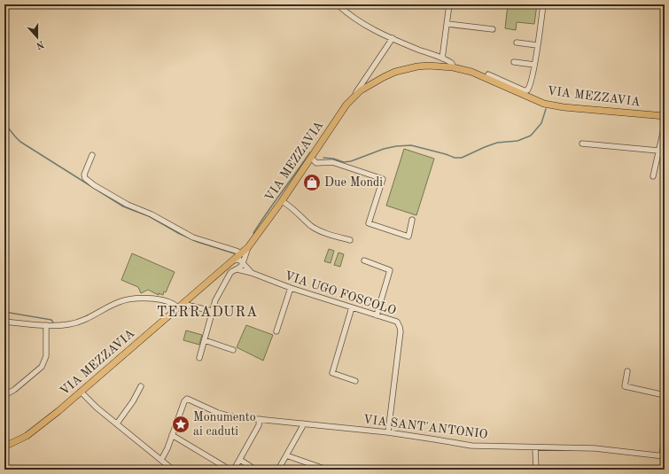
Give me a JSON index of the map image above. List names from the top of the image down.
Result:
{
  "streets": {
    "main road": ["VIA MEZZAVIA"],
    "street": ["VIA UGO FOSCOLO", "VIA SANT'ANTONIO"]
  },
  "crossings": [
    ["VIA UGO FOSCOLO", "VIA SANT'ANTONIO"]
  ],
  "districts": ["TERRADURA"],
  "places": {
    "shop": ["Due Mondi"],
    "place": ["Monumento ai caduti"]
  },
  "north": "bottom"
}
